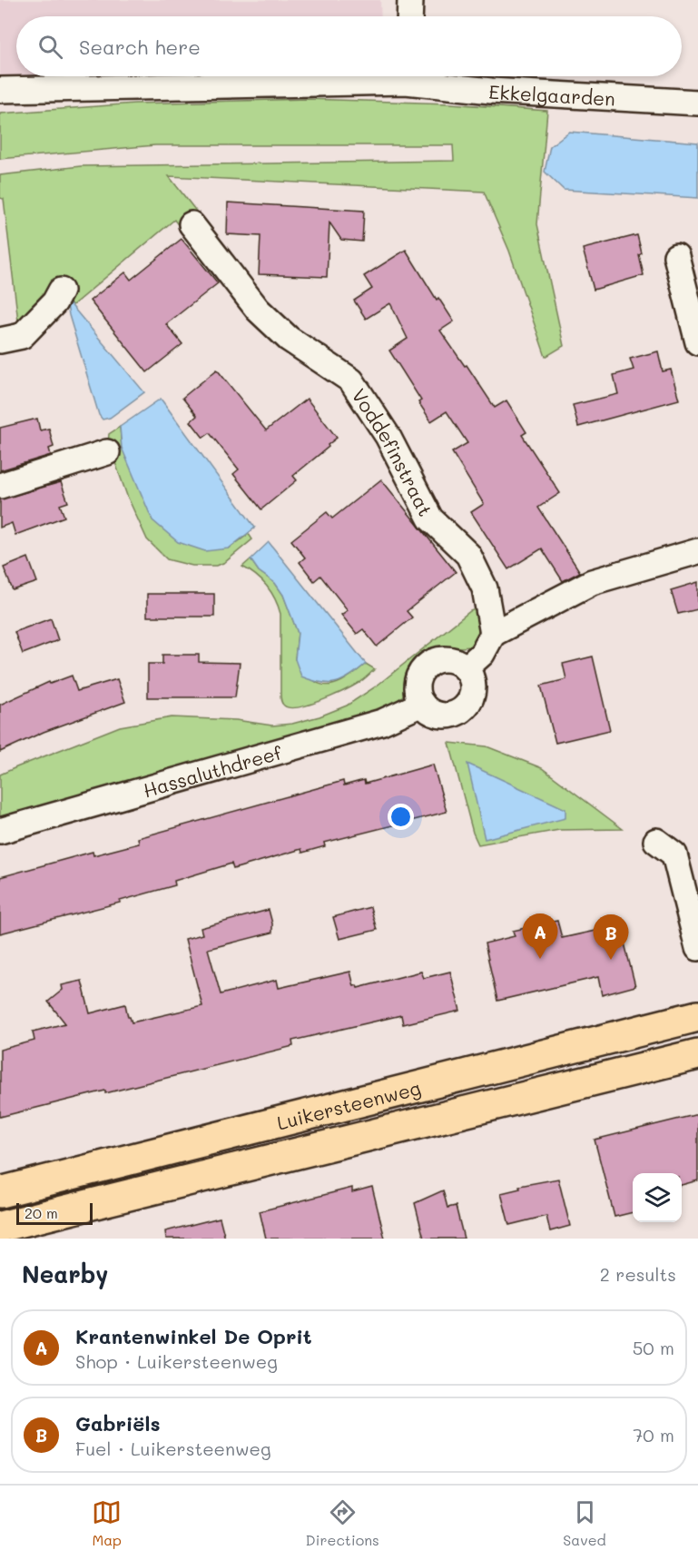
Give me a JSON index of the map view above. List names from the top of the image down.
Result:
{
  "streets": {
    "main road": ["Luikersteenweg"],
    "street": ["Ekkelgaarden", "Voddefinstraat", "Hassaluthdreef"]
  },
  "scale_bar": "20 m",
  "page": {
    "search": "Search here",
    "pins": ["A", "B"],
    "scale": "20 m",
    "heading": ["Nearby", "2 results"],
    "list": [
      {
        "mark": "A",
        "name": "Krantenwinkel De Oprit",
        "note": "Shop · Luikersteenweg",
        "value": "50 m"
      },
      {
        "mark": "B",
        "name": "Gabriëls",
        "note": "Fuel · Luikersteenweg",
        "value": "70 m"
      }
    ],
    "nav": ["Map", "Directions", "Saved"]
  }
}
